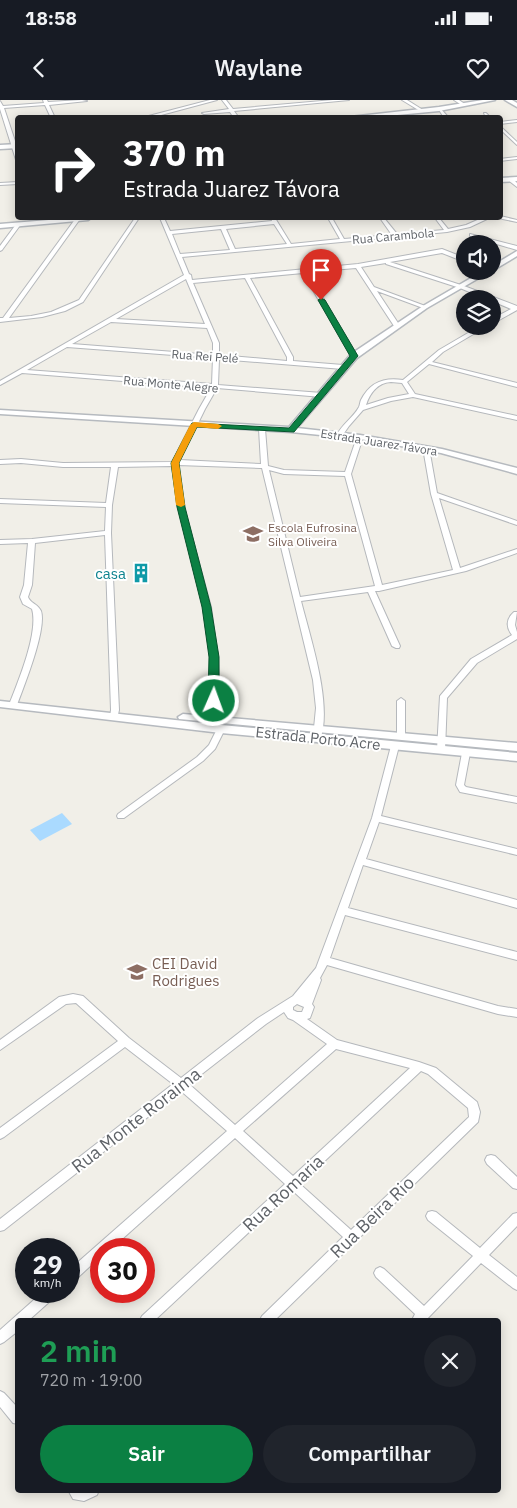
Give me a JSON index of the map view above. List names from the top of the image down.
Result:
{
  "streets": {
    "street": [
      "Rua Carambola",
      "Rua Rei Pelé",
      "Rua Monte Alegre",
      "Estrada Juarez Távora",
      "Estrada Porto Acre",
      "Rua Monte Roraima",
      "Rua Romaria",
      "Rua Beira Rio"
    ]
  },
  "crossings": [
    ["Rua Romaria", "Rua Beira Rio"]
  ],
  "places": {
    "school or university": ["Escola Eufrosina Silva Oliveira", "CEI David Rodrigues"],
    "building": ["casa"]
  },
  "page": {
    "status": "18:58",
    "header": "Waylane",
    "turn": ["370 m", "Estrada Juarez Távora"],
    "speed": "29 km/h",
    "limit": "30",
    "heading": ["2 min", "720 m · 19:00"],
    "buttons": ["Sair", "Compartilhar"]
  }
}
